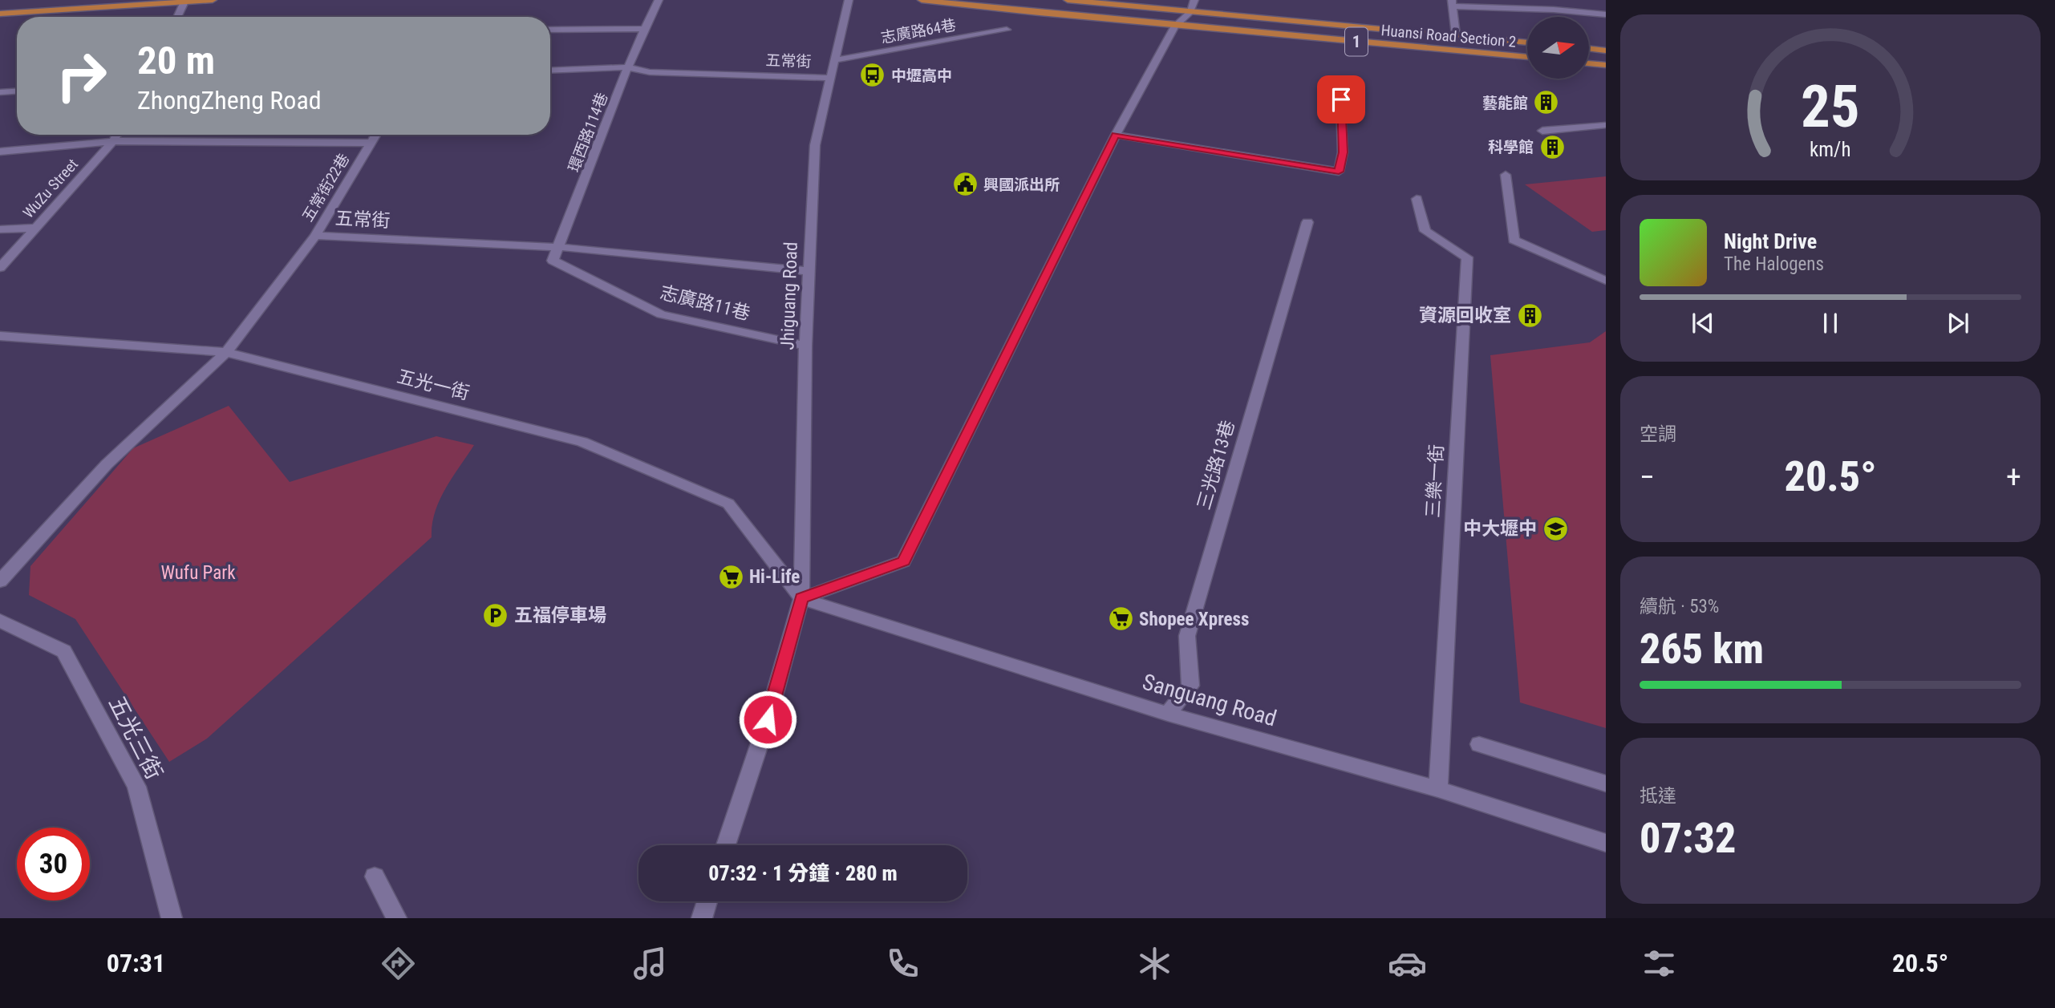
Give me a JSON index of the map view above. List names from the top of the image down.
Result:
{
  "streets": {
    "main road": ["Huansi Road Section 2", "1"],
    "street": [
      "志廣路64巷",
      "五常街",
      "環西路114巷",
      "五常街22巷",
      "WuZu Street",
      "Jhiguang Road",
      "志廣路11巷",
      "五光一街",
      "三光路13巷",
      "三樂一街",
      "Sanguang Road",
      "五光三街"
    ]
  },
  "crossings": [
    ["志廣路64巷", "Jhiguang Road"],
    ["五常街", "環西路114巷"],
    ["五常街", "五常街22巷"],
    ["五常街", "Jhiguang Road"],
    ["五常街", "志廣路11巷"],
    ["五常街", "五光一街"],
    ["環西路114巷", "志廣路11巷"],
    ["Jhiguang Road", "志廣路11巷"],
    ["Jhiguang Road", "五光一街"],
    ["Jhiguang Road", "Sanguang Road"],
    ["五光一街", "Sanguang Road"],
    ["三光路13巷", "Sanguang Road"],
    ["三樂一街", "Sanguang Road"]
  ],
  "parks": ["Wufu Park"],
  "places": {
    "bus stop": ["中壢高中"],
    "building": ["藝能館", "科學館", "資源回收室"],
    "public building": ["興國派出所"],
    "school or university": ["中大壢中"],
    "supermarket": ["Hi-Life", "Shopee Xpress"],
    "parking": ["五福停車場"]
  },
  "north": "right",
  "page": {
    "turn": ["20 m", "ZhongZheng Road"],
    "song": ["Night Drive", "The Halogens"],
    "tile": [
      "空調",
      ["續航 · 53%", "265 km"],
      ["抵達", "07:32"]
    ],
    "heat": ["−", "20.5°", "+"],
    "limit": "30",
    "trip": "07:32 · 1 分鐘 · 280 m",
    "tabs": ["07:31", "20.5°"],
    "gauge": ["25", "km/h"]
  }
}
